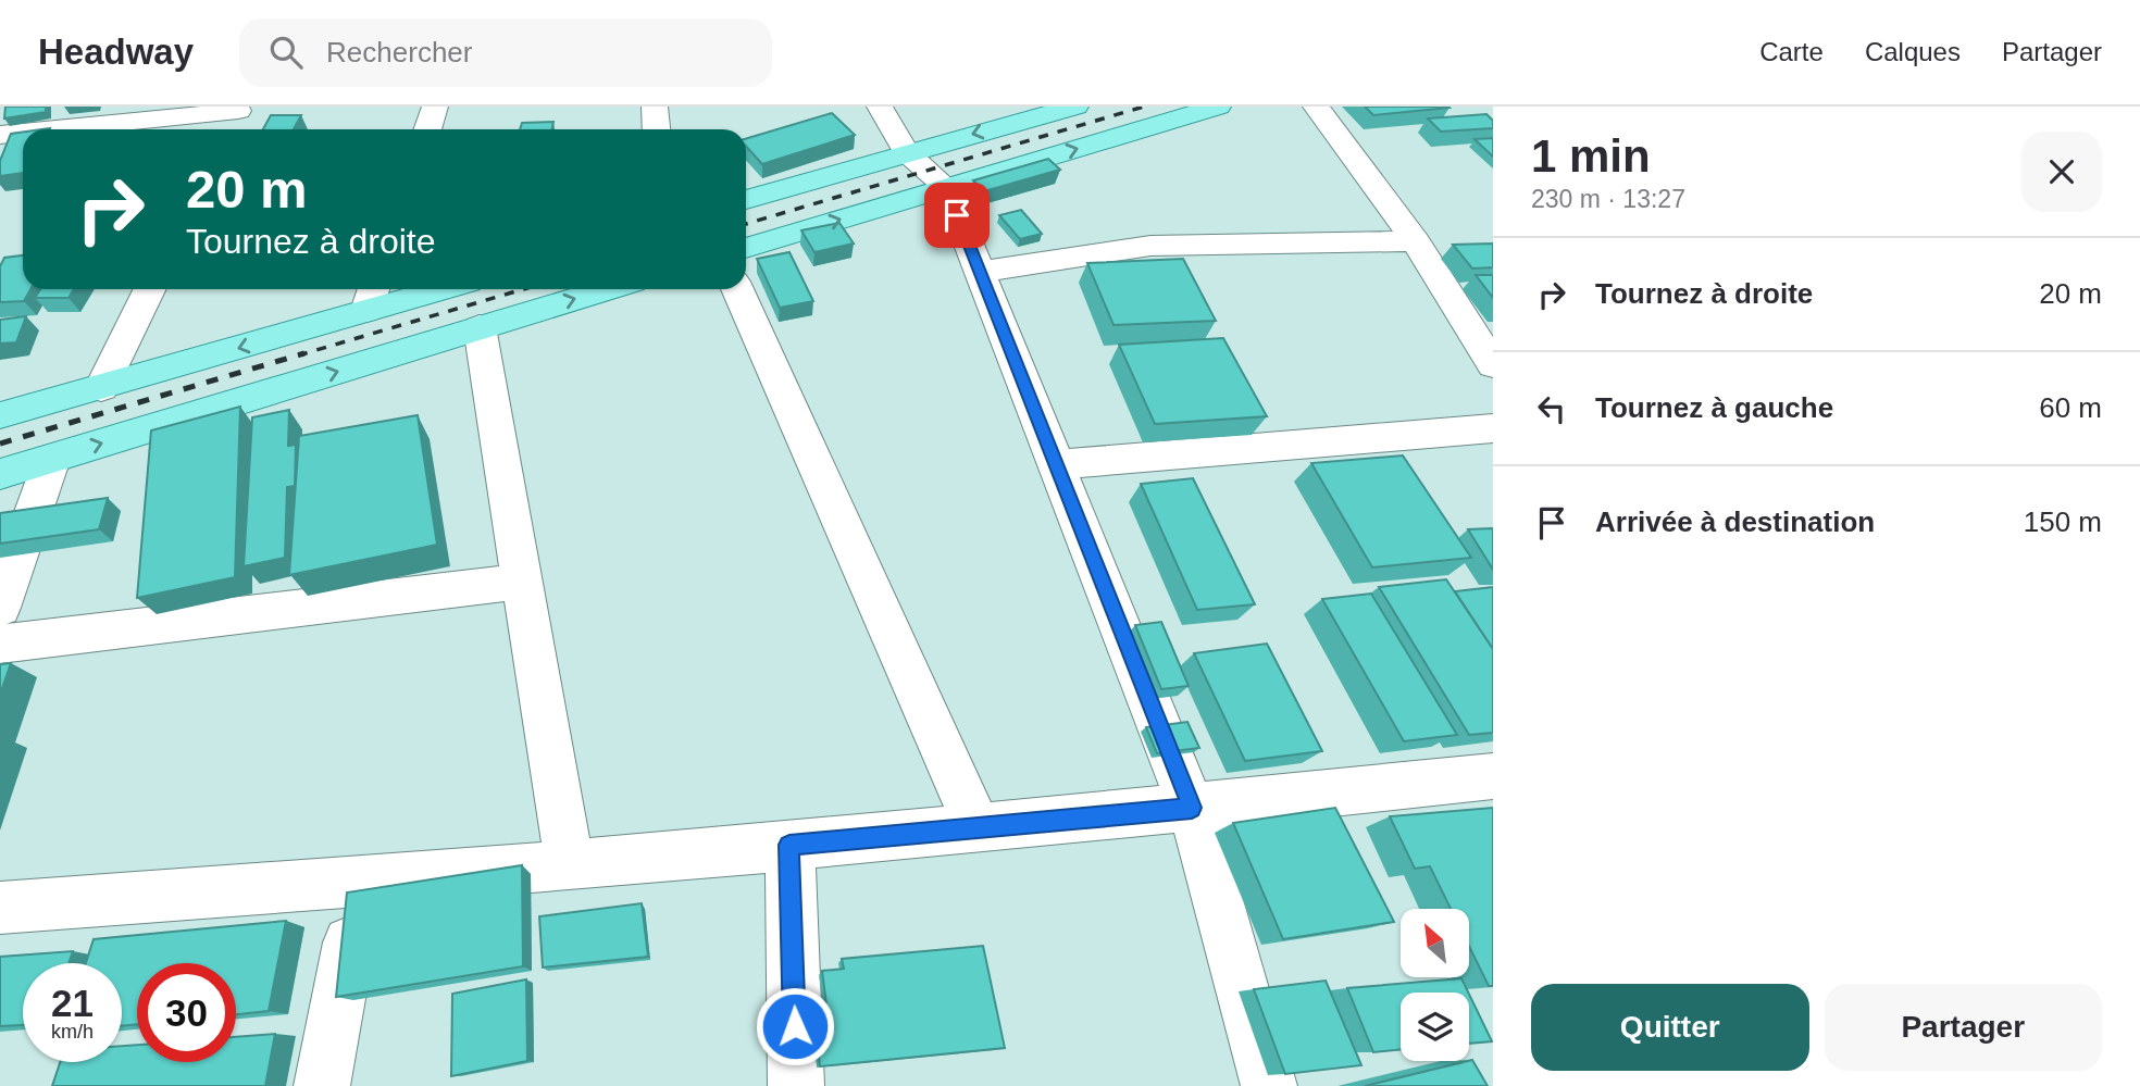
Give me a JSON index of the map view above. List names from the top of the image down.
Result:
{
  "north": "top left",
  "page": {
    "header": "Headway",
    "search": "Rechercher",
    "nav": ["Carte", "Calques", "Partager"],
    "heading": ["1 min", "230 m · 13:27"],
    "turn": ["20 m", "Tournez à droite"],
    "list": [
      {
        "name": "Tournez à droite",
        "value": "20 m"
      },
      {
        "name": "Tournez à gauche",
        "value": "60 m"
      },
      {
        "name": "Arrivée à destination",
        "value": "150 m"
      }
    ],
    "speed": "21 km/h",
    "limit": "30",
    "buttons": ["Quitter", "Partager"]
  }
}
